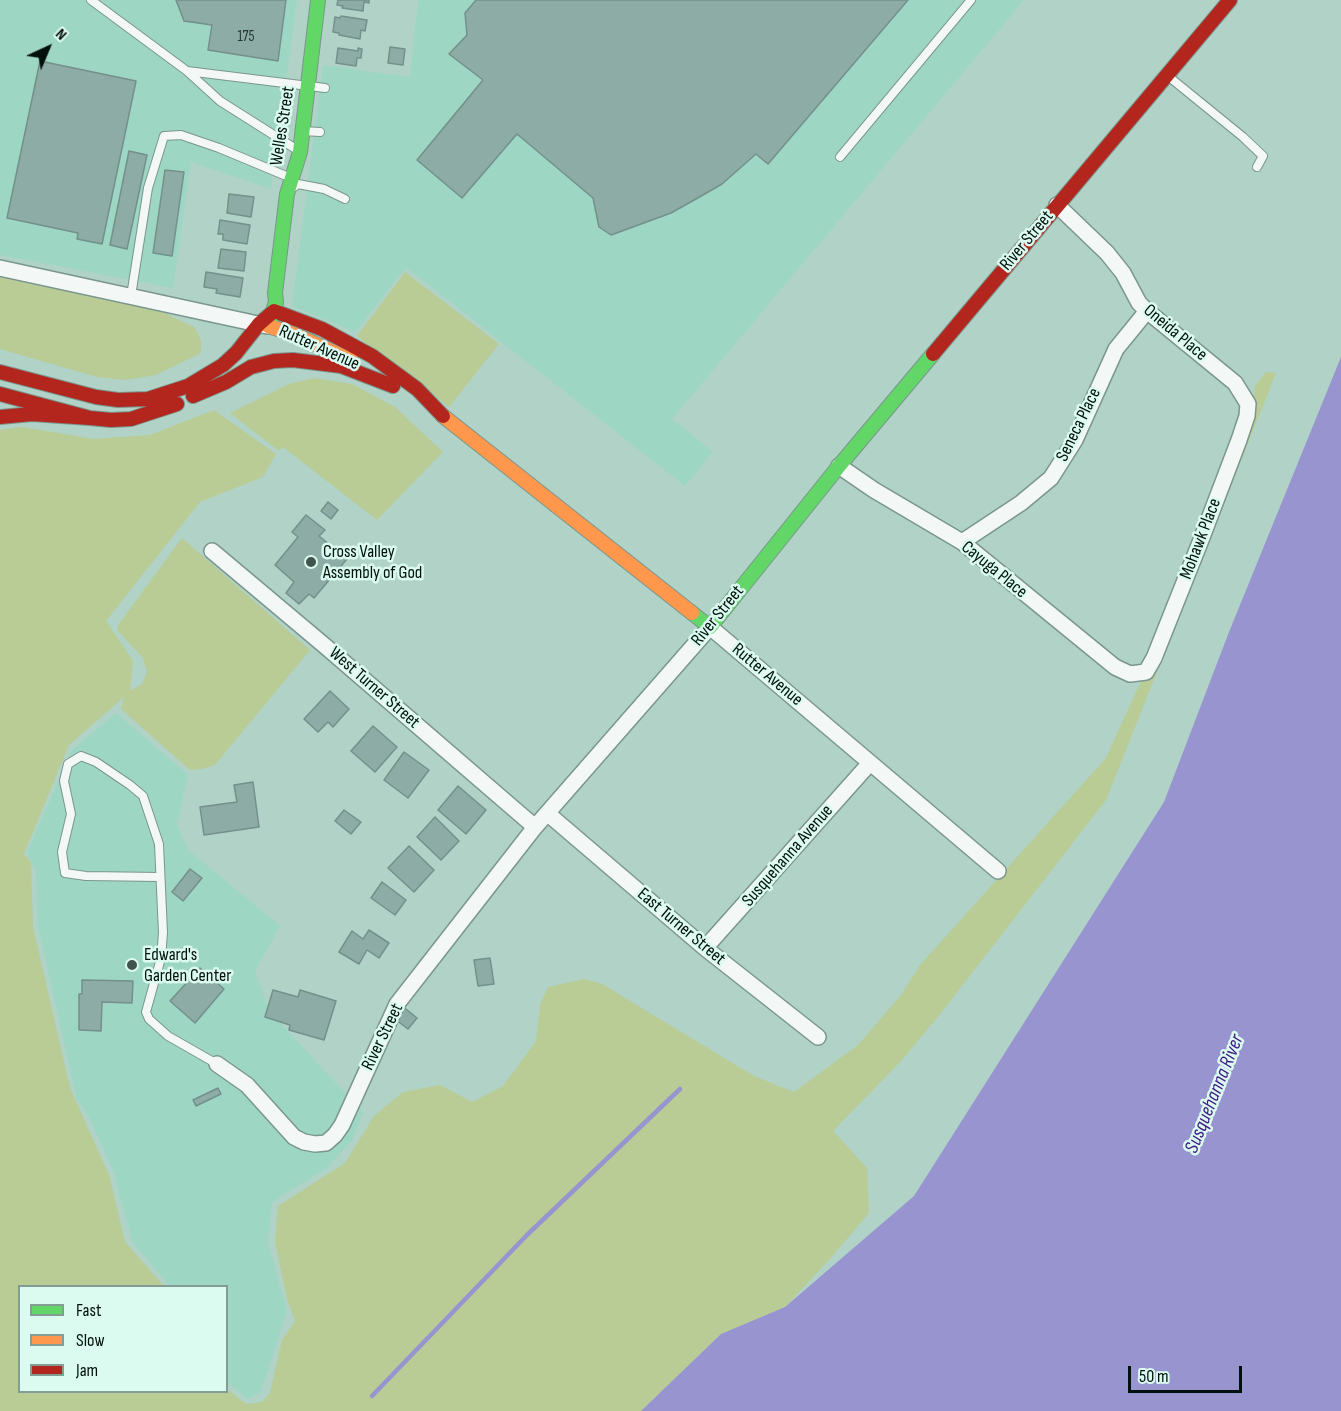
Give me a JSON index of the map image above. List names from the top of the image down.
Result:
{
  "streets": {
    "main road": ["Welles Street", "River Street", "Rutter Avenue"],
    "street": [
      "Oneida Place",
      "Seneca Place",
      "Mohawk Place",
      "Cayuga Place",
      "West Turner Street",
      "Susquehanna Avenue",
      "East Turner Street"
    ]
  },
  "crossings": [
    ["Welles Street", "Rutter Avenue"],
    ["River Street", "Oneida Place"],
    ["River Street", "Rutter Avenue"],
    ["River Street", "Cayuga Place"],
    ["River Street", "West Turner Street"],
    ["River Street", "East Turner Street"],
    ["Oneida Place", "Seneca Place"],
    ["Oneida Place", "Mohawk Place"],
    ["Rutter Avenue", "Susquehanna Avenue"],
    ["Seneca Place", "Cayuga Place"],
    ["Mohawk Place", "Cayuga Place"],
    ["Susquehanna Avenue", "East Turner Street"]
  ],
  "water": ["Susquehanna River"],
  "places": ["Cross Valley Assembly of God", "Edward's Garden Center"],
  "house_numbers": ["175"],
  "legend": ["Fast", "Slow", "Jam"],
  "scale_bar": "50 m",
  "north": "top right"
}
